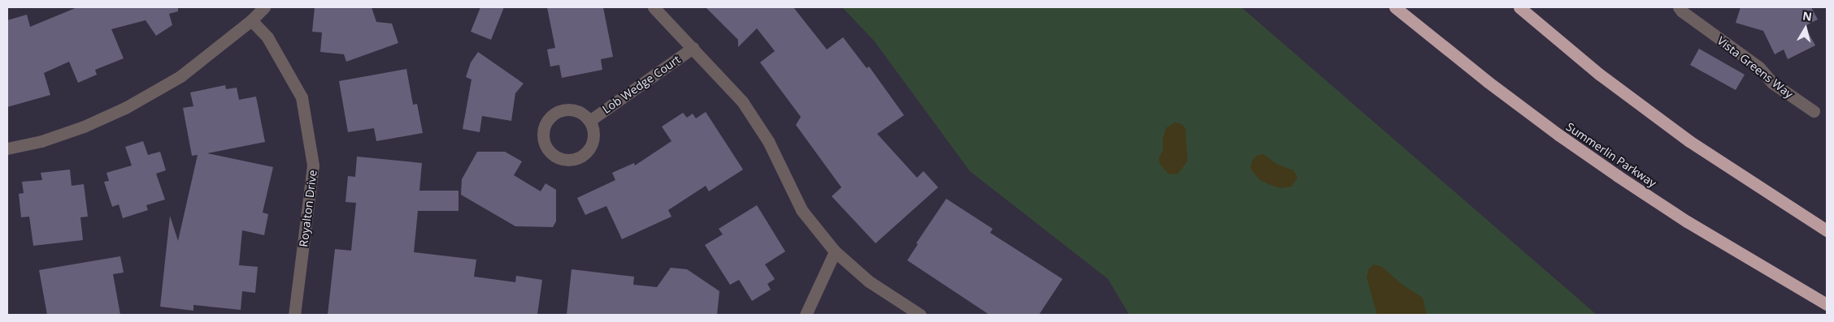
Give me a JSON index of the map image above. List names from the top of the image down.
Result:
{
  "streets": {
    "highway": ["Summerlin Parkway"],
    "street": ["Vista Greens Way", "Lob Wedge Court", "Royalton Drive"]
  },
  "north": "top"
}
